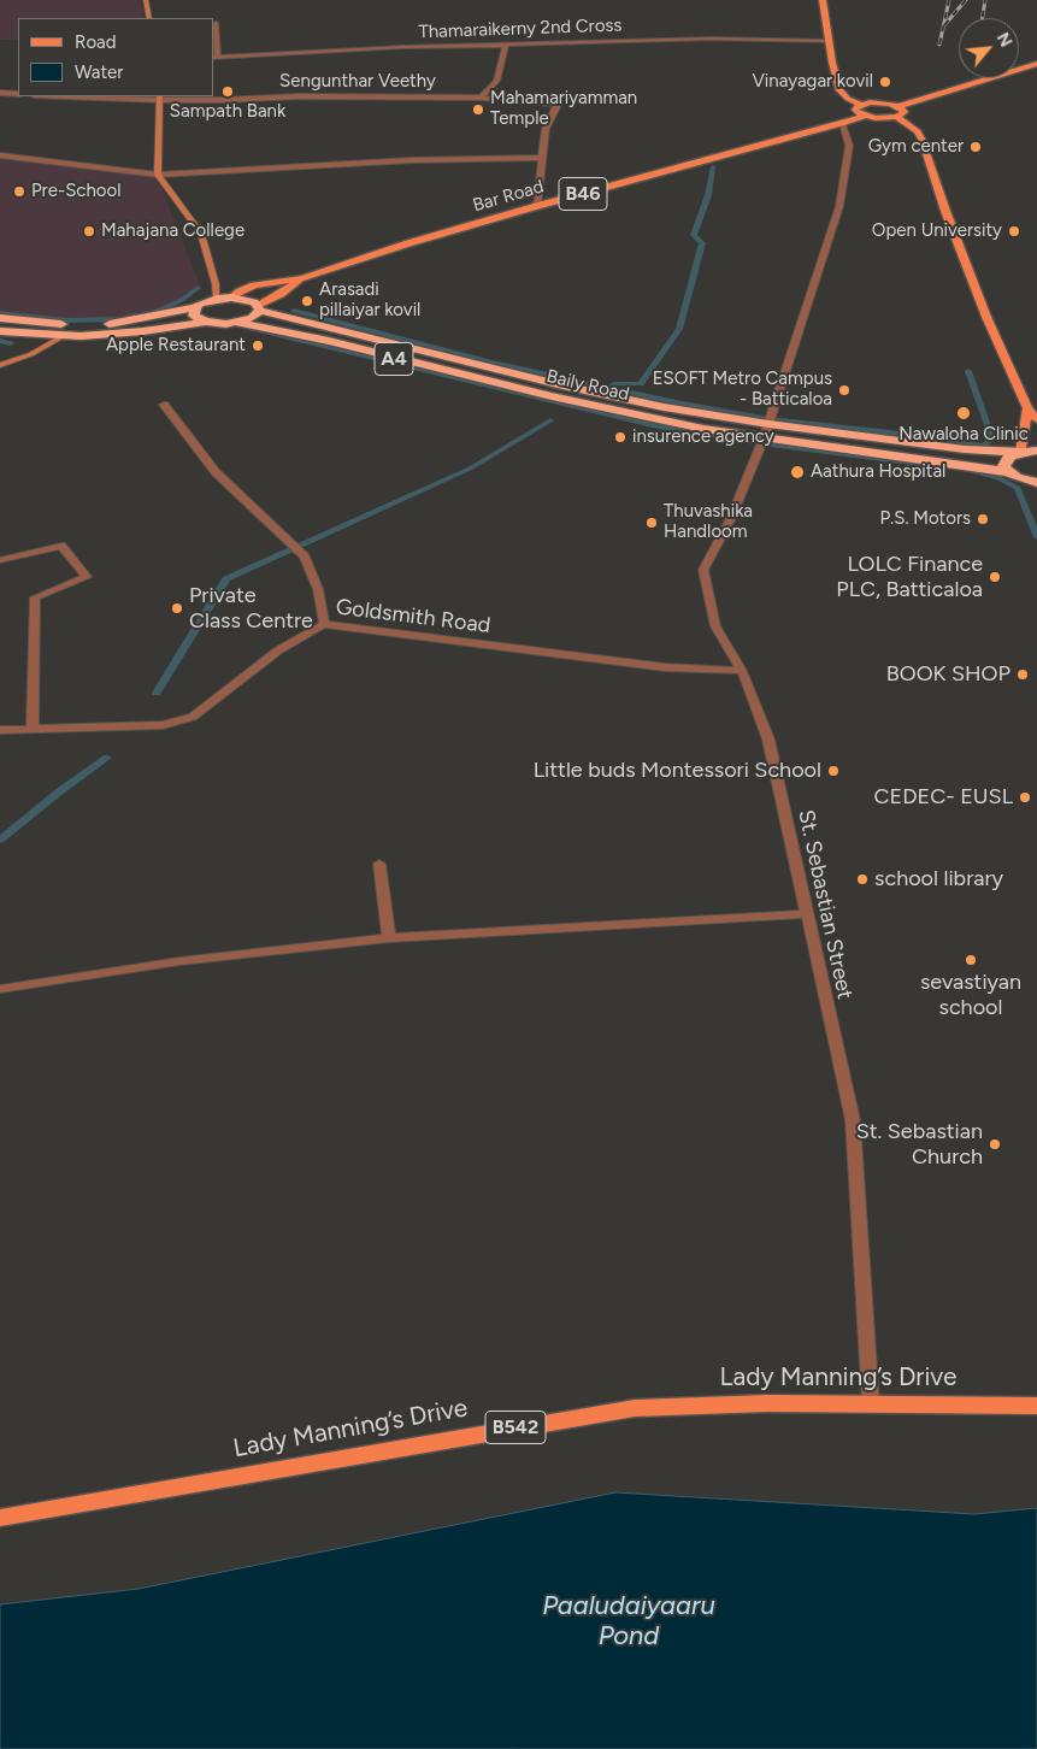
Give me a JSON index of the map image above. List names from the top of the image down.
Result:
{
  "streets": {
    "highway": ["A4", "Baily Road"],
    "main road": [
      "B46",
      "Bar Road",
      "Lady Manning’s Drive",
      "B542"
    ],
    "street": [
      "Thamaraikerny 2nd Cross",
      "Sengunthar Veethy",
      "Goldsmith Road",
      "St. Sebastian Street"
    ]
  },
  "crossings": [
    ["Sengunthar Veethy", "Bar Road"],
    ["Bar Road", "Baily Road"],
    ["Bar Road", "St. Sebastian Street"],
    ["Baily Road", "St. Sebastian Street"],
    ["Goldsmith Road", "St. Sebastian Street"],
    ["St. Sebastian Street", "Lady Manning’s Drive"]
  ],
  "water": ["Paaludaiyaaru Pond"],
  "places": [
    "Vinayagar kovil",
    "Sampath Bank",
    "Mahamariyamman Temple",
    "Gym center",
    "Pre-School",
    "Mahajana College",
    "Open University",
    "Arasadi pillaiyar kovil",
    "Apple Restaurant",
    "ESOFT Metro Campus - Batticaloa",
    "Nawaloha Clinic",
    "insurence agency",
    "Aathura Hospital",
    "P.S. Motors",
    "Thuvashika Handloom",
    "LOLC Finance PLC, Batticaloa",
    "Private Class Centre",
    "BOOK SHOP",
    "Little buds Montessori School",
    "CEDEC- EUSL",
    "school library",
    "sevastiyan school",
    "St. Sebastian Church"
  ],
  "legend": ["Road", "Water"],
  "north": "top right"
}
